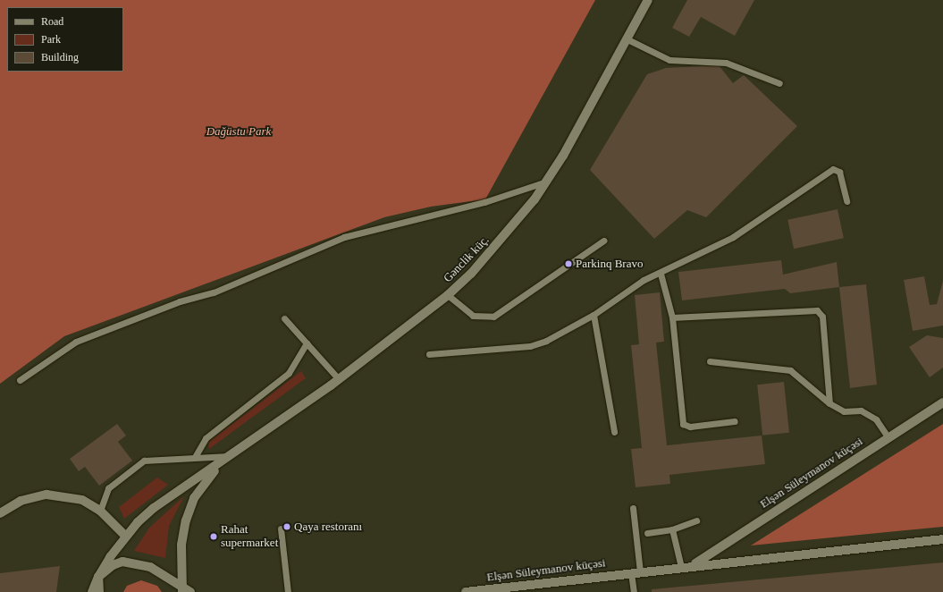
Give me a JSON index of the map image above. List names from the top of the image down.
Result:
{
  "streets": {
    "main road": ["Gənclik küç.", "Elşən Süleymanov küçəsi"]
  },
  "parks": ["Dağüstu Park"],
  "places": ["Parkinq Bravo", "Qaya restoranı", "Rahat supermarket"],
  "legend": ["Road", "Park", "Building"]
}
